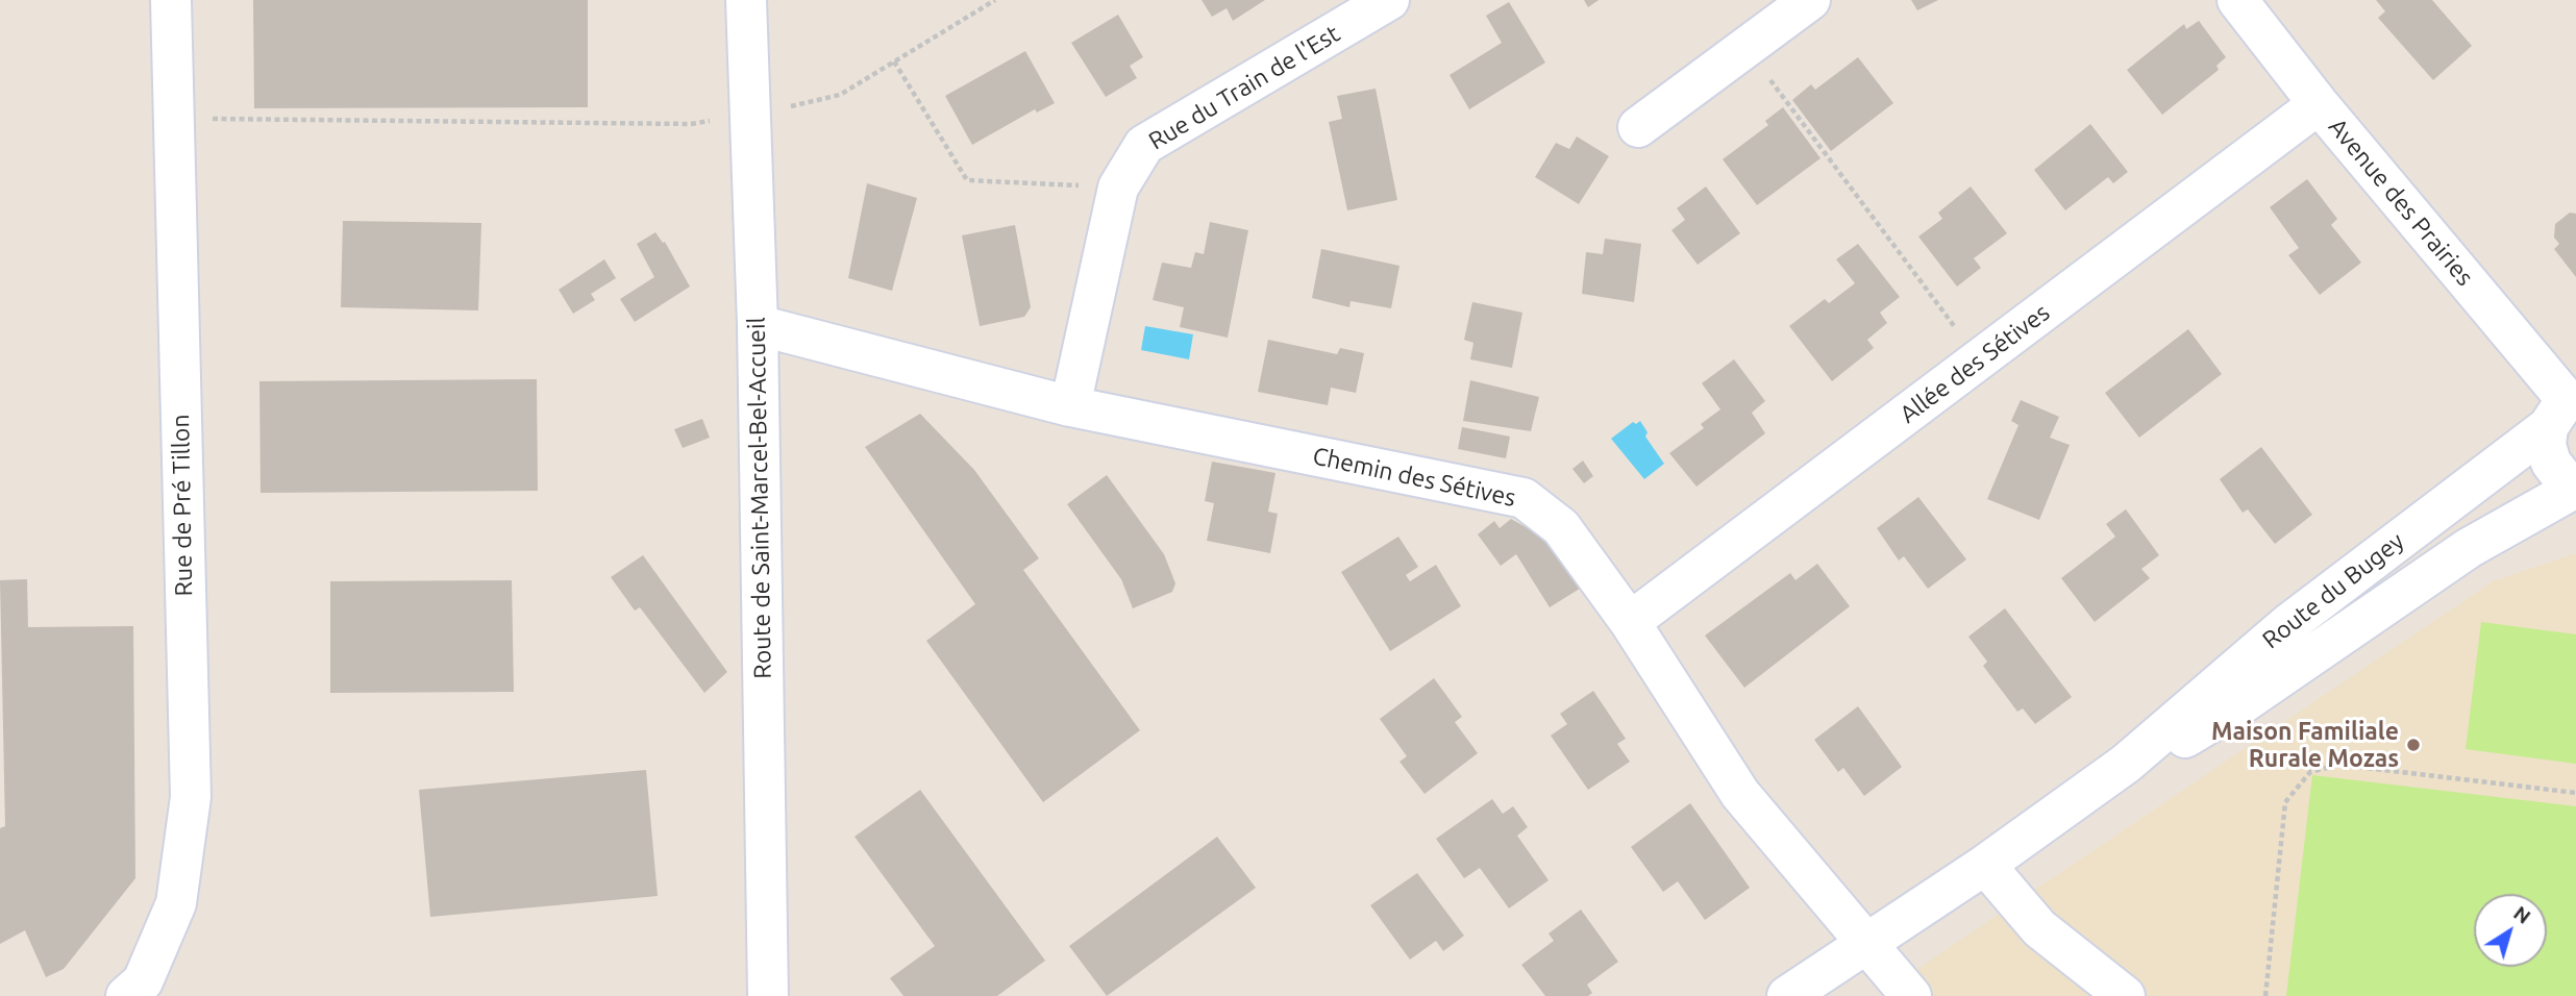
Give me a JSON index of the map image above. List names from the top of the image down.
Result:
{
  "streets": {
    "street": [
      "Rue du Train de l'Est",
      "Avenue des Prairies",
      "Allée des Sétives",
      "Chemin des Sétives",
      "Route de Saint-Marcel-Bel-Accueil",
      "Rue de Pré Tillon",
      "Route du Bugey"
    ]
  },
  "crossings": [
    ["Rue du Train de l'Est", "Chemin des Sétives"],
    ["Avenue des Prairies", "Allée des Sétives"],
    ["Avenue des Prairies", "Route du Bugey"],
    ["Allée des Sétives", "Chemin des Sétives"],
    ["Chemin des Sétives", "Route de Saint-Marcel-Bel-Accueil"],
    ["Chemin des Sétives", "Route du Bugey"]
  ],
  "places": ["Maison Familiale Rurale Mozas"],
  "north": "top right"
}
